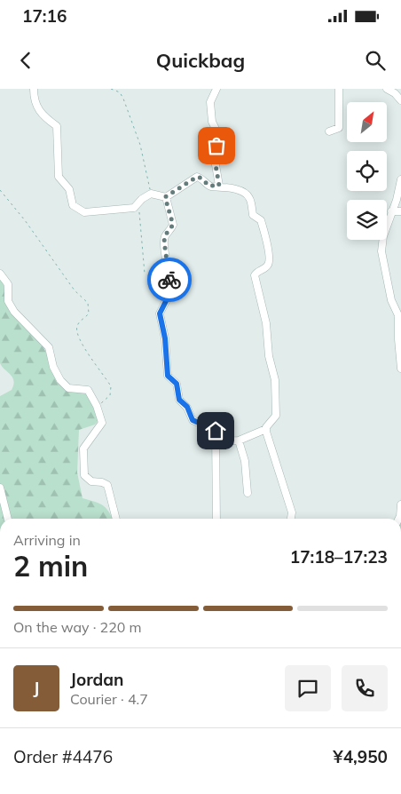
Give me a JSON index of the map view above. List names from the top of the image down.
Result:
{
  "north": "top right",
  "page": {
    "status": "17:16",
    "header": "Quickbag",
    "heading": ["2 min", "Arriving in", "17:18–17:23"],
    "panel": [
      "Jordan",
      "Courier · 4.7",
      "Order #4476",
      "¥4,950"
    ],
    "bar": "On the way · 220 m",
    "round": "J"
  }
}
